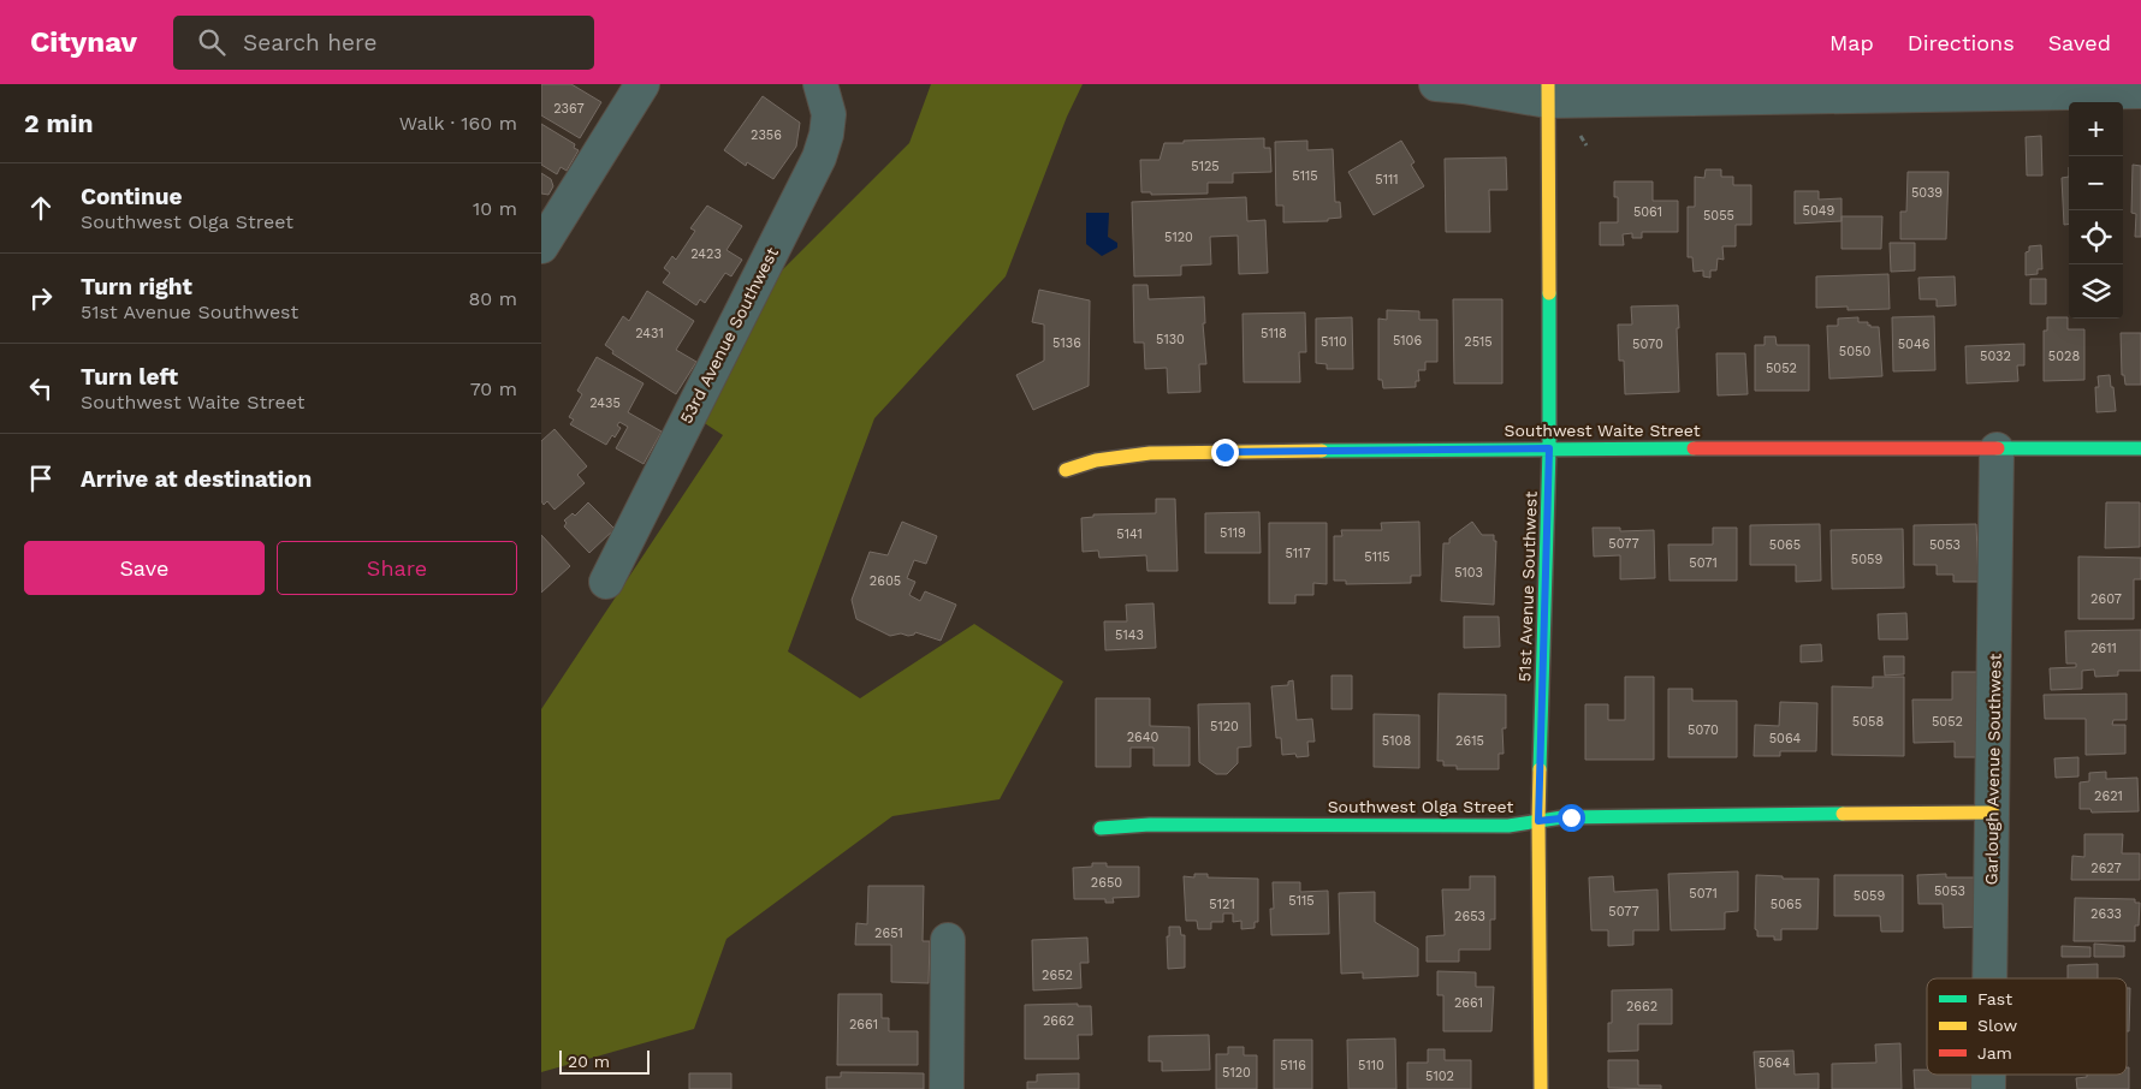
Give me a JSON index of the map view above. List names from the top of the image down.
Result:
{
  "streets": {
    "street": [
      "53rd Avenue Southwest",
      "Southwest Waite Street",
      "51st Avenue Southwest",
      "Garlough Avenue Southwest",
      "Southwest Olga Street"
    ]
  },
  "crossings": [
    ["Southwest Waite Street", "51st Avenue Southwest"],
    ["Southwest Waite Street", "Garlough Avenue Southwest"],
    ["51st Avenue Southwest", "Southwest Olga Street"],
    ["Garlough Avenue Southwest", "Southwest Olga Street"]
  ],
  "house_numbers": [
    "2367",
    "2356",
    "5125",
    "5115",
    "5111",
    "5039",
    "5049",
    "5061",
    "5055",
    "5120",
    "2423",
    "2431",
    "5118",
    "5130",
    "5106",
    "5110",
    "2515",
    "5136",
    "5070",
    "5046",
    "5050",
    "5032",
    "5028",
    "5052",
    "2435",
    "5119",
    "5141",
    "5077",
    "5065",
    "5053",
    "5117",
    "5115",
    "5059",
    "5071",
    "5103",
    "2605",
    "2607",
    "5143",
    "2611",
    "5058",
    "5052",
    "5120",
    "5070",
    "2640",
    "5064",
    "5108",
    "2615",
    "2621",
    "2627",
    "2650",
    "5053",
    "5071",
    "5059",
    "5115",
    "5121",
    "5065",
    "5077",
    "2633",
    "2653",
    "2651",
    "2652",
    "2661",
    "2662",
    "2662",
    "2661",
    "5064",
    "5116",
    "5110",
    "5120",
    "5102"
  ],
  "legend": ["Fast", "Slow", "Jam"],
  "scale_bar": "20 m",
  "page": {
    "header": "Citynav",
    "search": "Search here",
    "nav": ["Map", "Directions", "Saved"],
    "heading": ["2 min", "Walk · 160 m"],
    "map_buttons": ["+", "−"],
    "list": [
      ["Continue", "Southwest Olga Street", "10 m"],
      ["Turn right", "51st Avenue Southwest", "80 m"],
      ["Turn left", "Southwest Waite Street", "70 m"],
      "Arrive at destination"
    ],
    "buttons": ["Save", "Share"],
    "scale": "20 m"
  }
}
